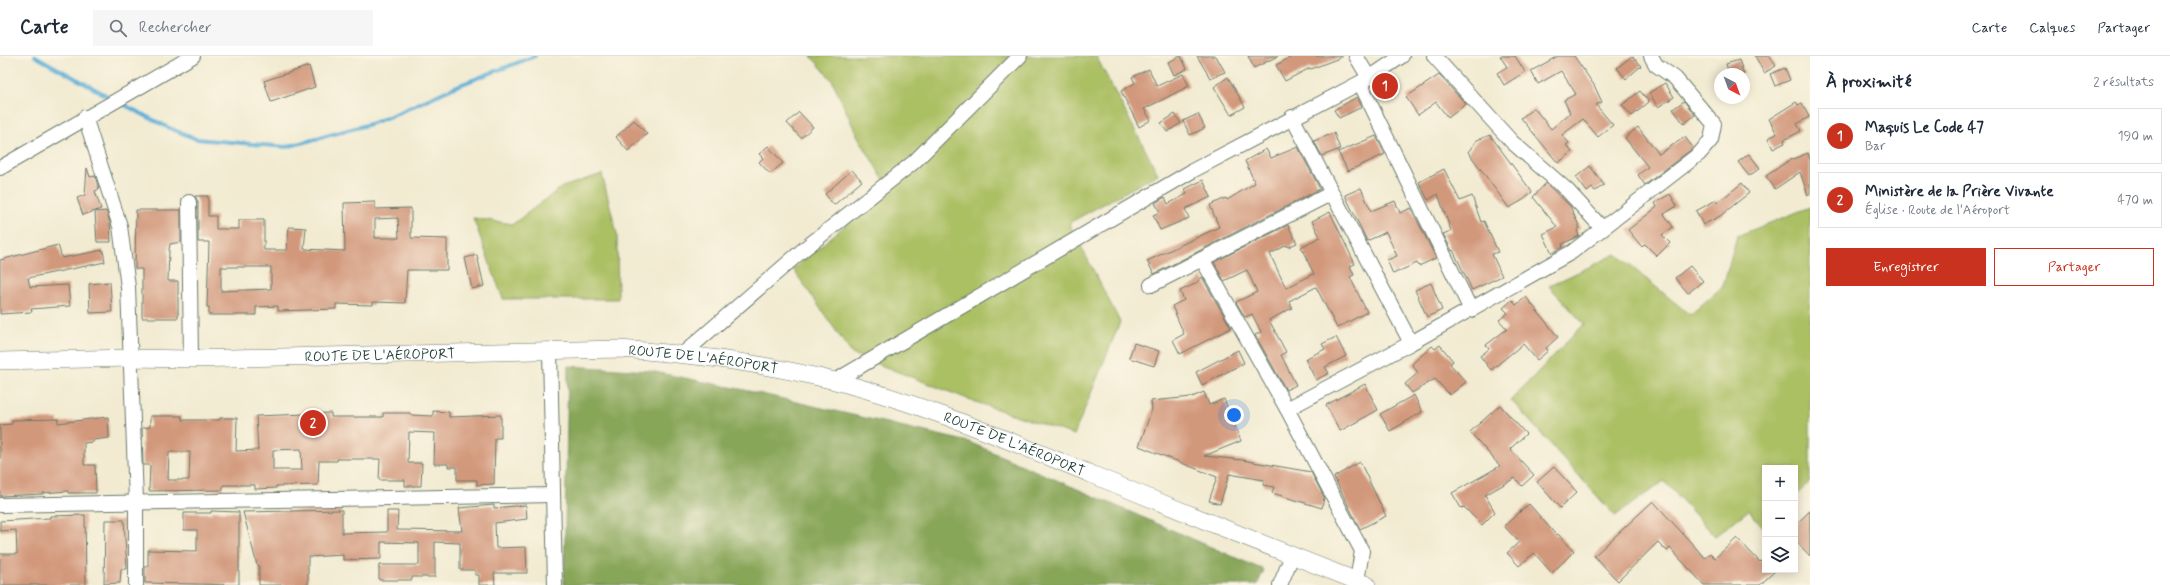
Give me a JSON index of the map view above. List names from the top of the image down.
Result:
{
  "streets": {
    "main road": ["ROUTE DE L'AÉROPORT"]
  },
  "north": "bottom right",
  "page": {
    "header": "Carte",
    "search": "Rechercher",
    "nav": ["Carte", "Calques", "Partager"],
    "heading": ["À proximité", "2 résultats"],
    "pins": ["1", "2"],
    "list": [
      {
        "mark": "1",
        "name": "Maquis Le Code 47",
        "note": "Bar",
        "value": "190 m"
      },
      {
        "mark": "2",
        "name": "Ministère de la Prière Vivante",
        "note": "Église · Route de l'Aéroport",
        "value": "470 m"
      }
    ],
    "buttons": ["Enregistrer", "Partager"],
    "map_buttons": ["+", "−"]
  }
}
